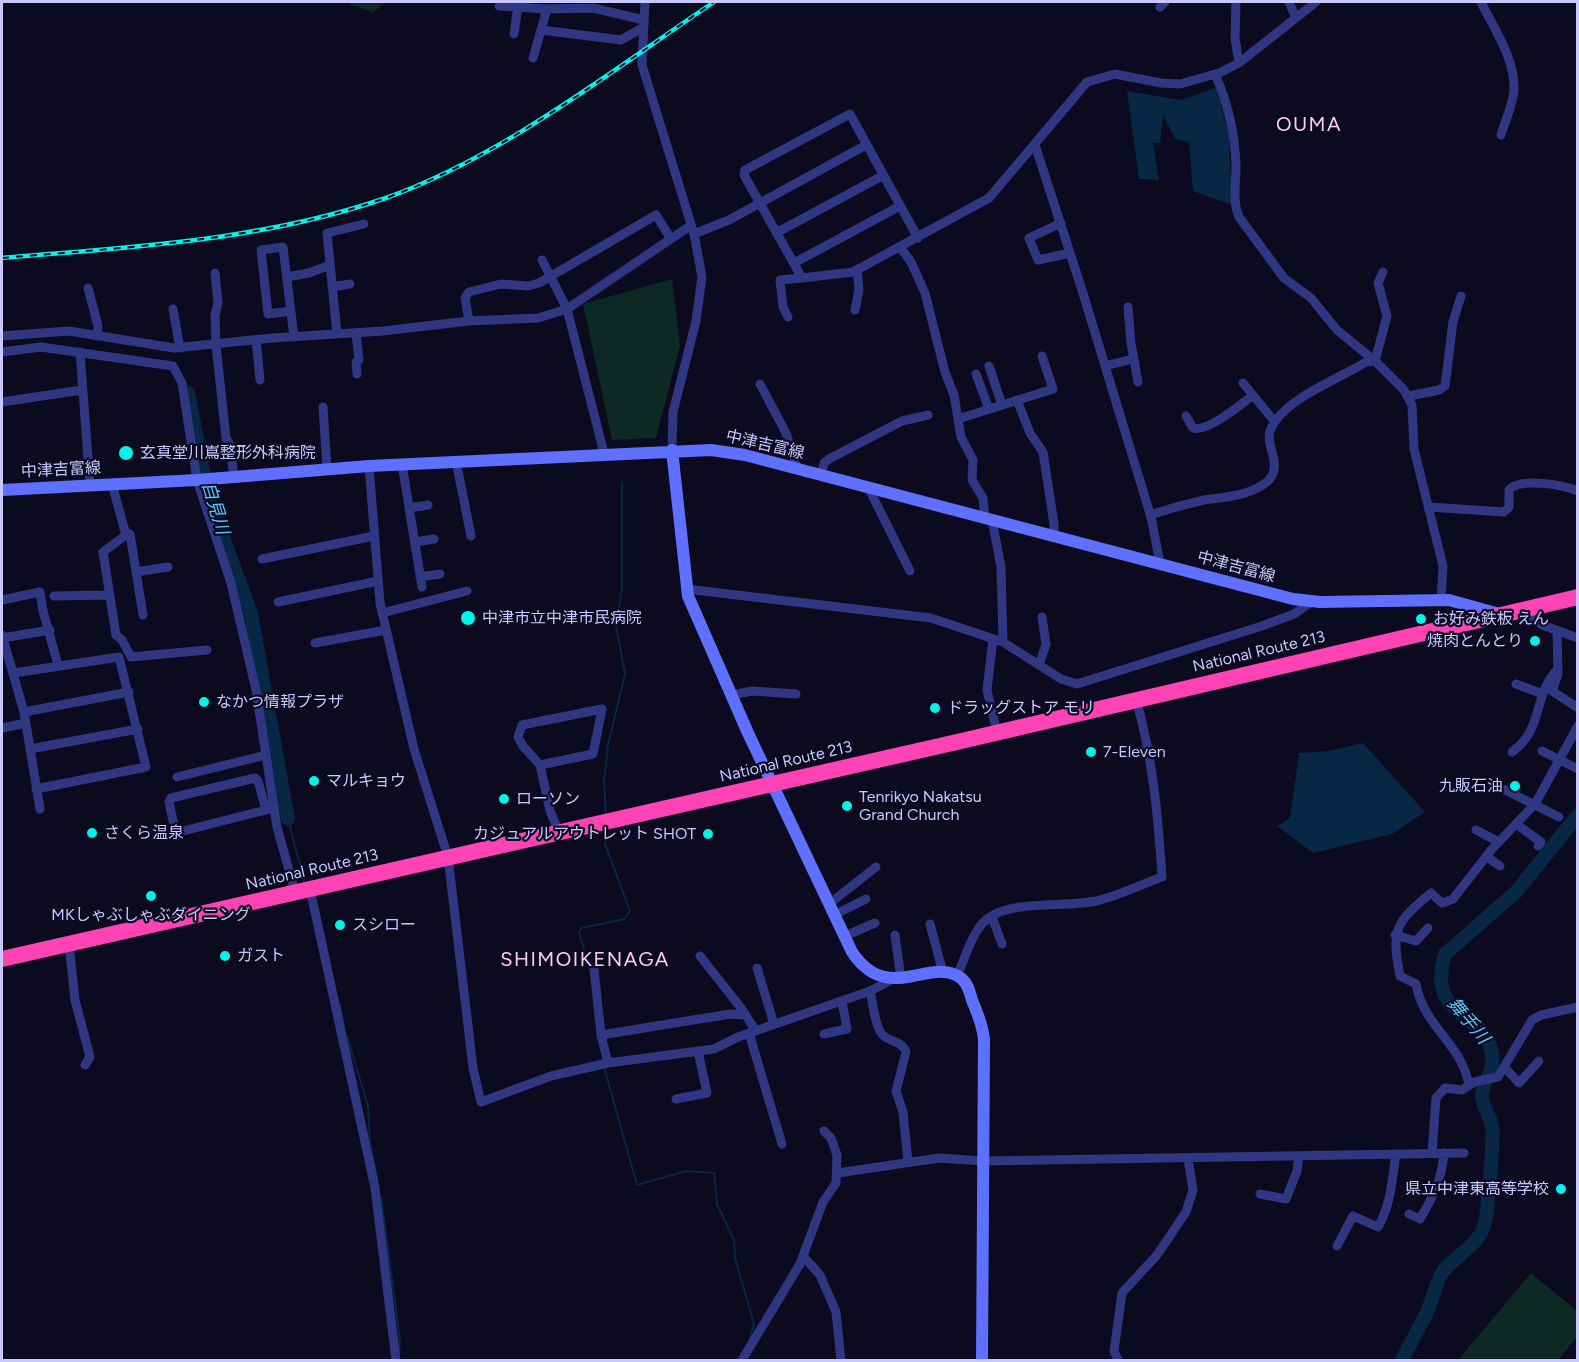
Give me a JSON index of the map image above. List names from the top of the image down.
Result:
{
  "streets": {
    "highway": ["National Route 213"],
    "main road": ["中津吉富線"]
  },
  "crossings": [
    ["中津吉富線", "National Route 213"]
  ],
  "districts": ["OUMA", "SHIMOIKENAGA"],
  "water": ["自見川", "舞手川"],
  "places": [
    "玄真堂川嶌整形外科病院",
    "中津市立中津市民病院",
    "お好み鉄板 えん",
    "焼肉とんとり",
    "なかつ情報プラザ",
    "ドラッグストア モリ",
    "7-Eleven",
    "マルキョウ",
    "九販石油",
    "ローソン",
    "Tenrikyo Nakatsu Grand Church",
    "さくら温泉",
    "カジュアルアウトレット SHOT",
    "MKしゃぶしゃぶダイニング",
    "スシロー",
    "ガスト",
    "県立中津東高等学校"
  ]
}
